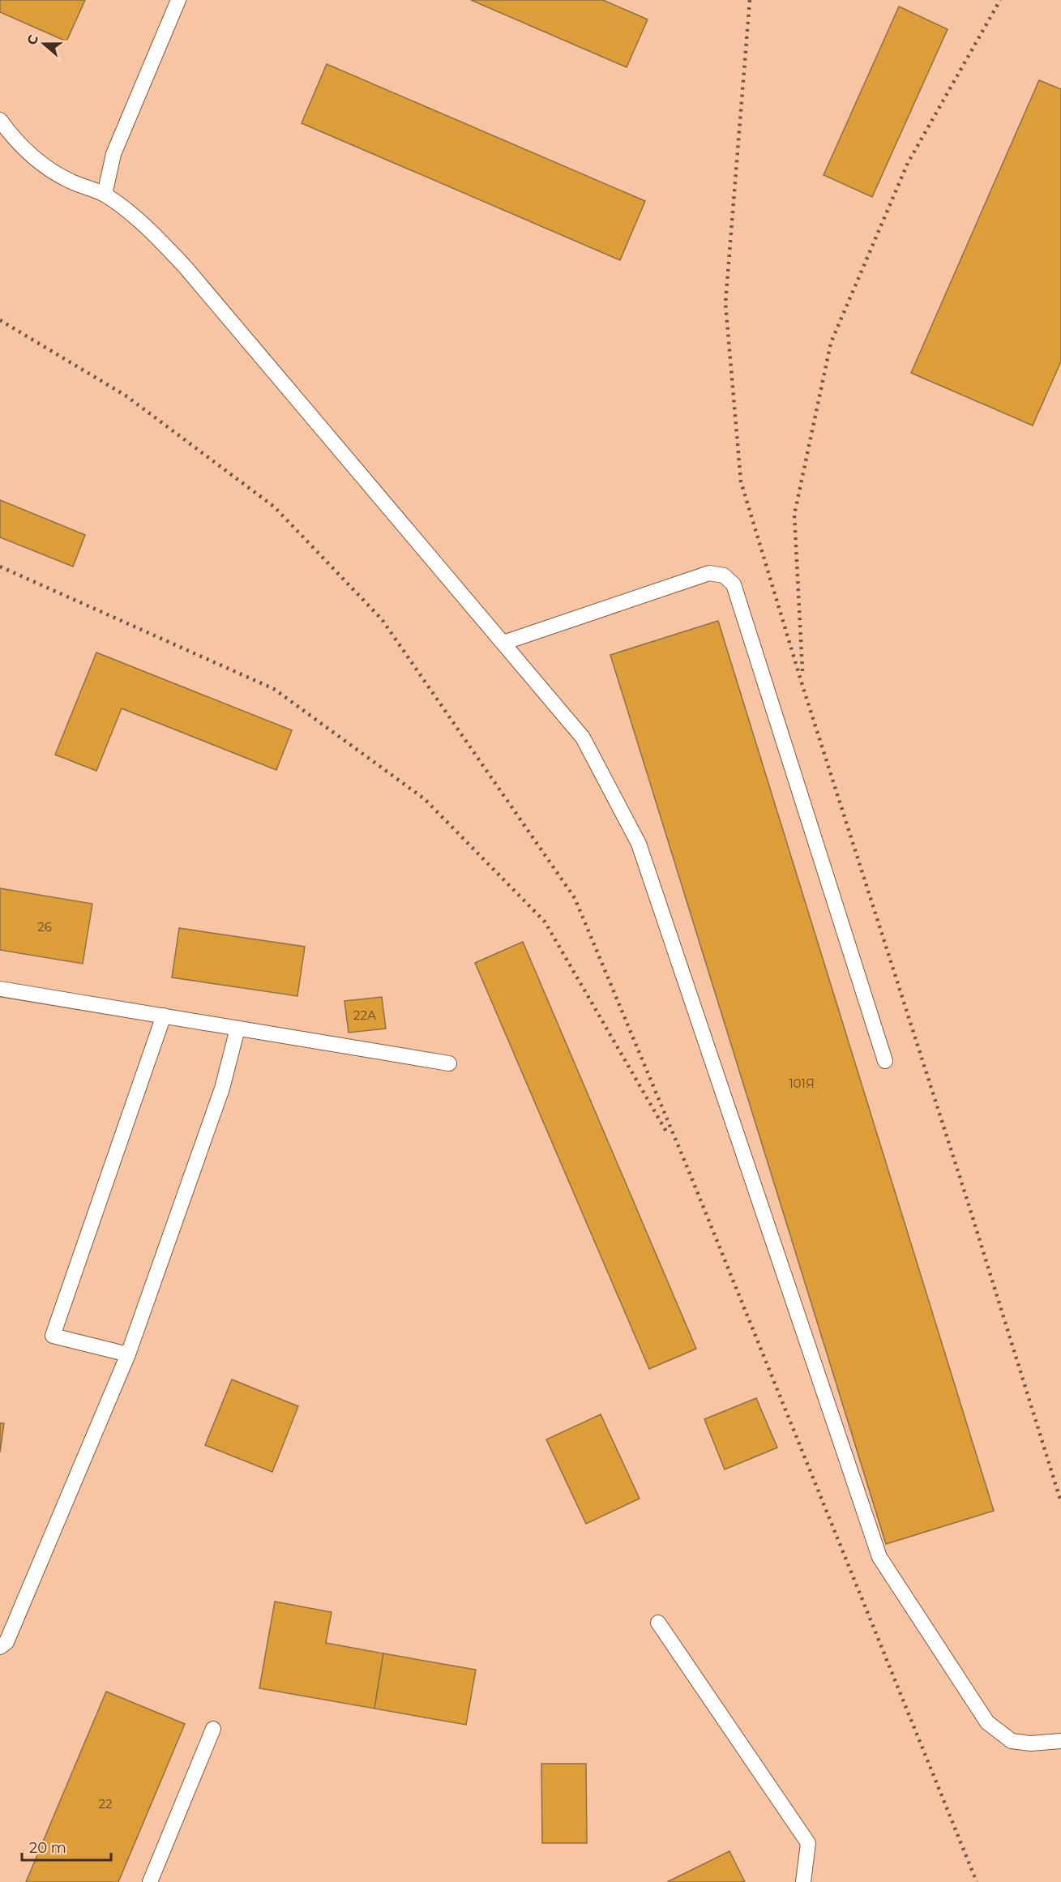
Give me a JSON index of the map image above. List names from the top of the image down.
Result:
{
  "house_numbers": [
    "26",
    "22А",
    "101Я",
    "22"
  ],
  "scale_bar": "20 m",
  "north": "left"
}
